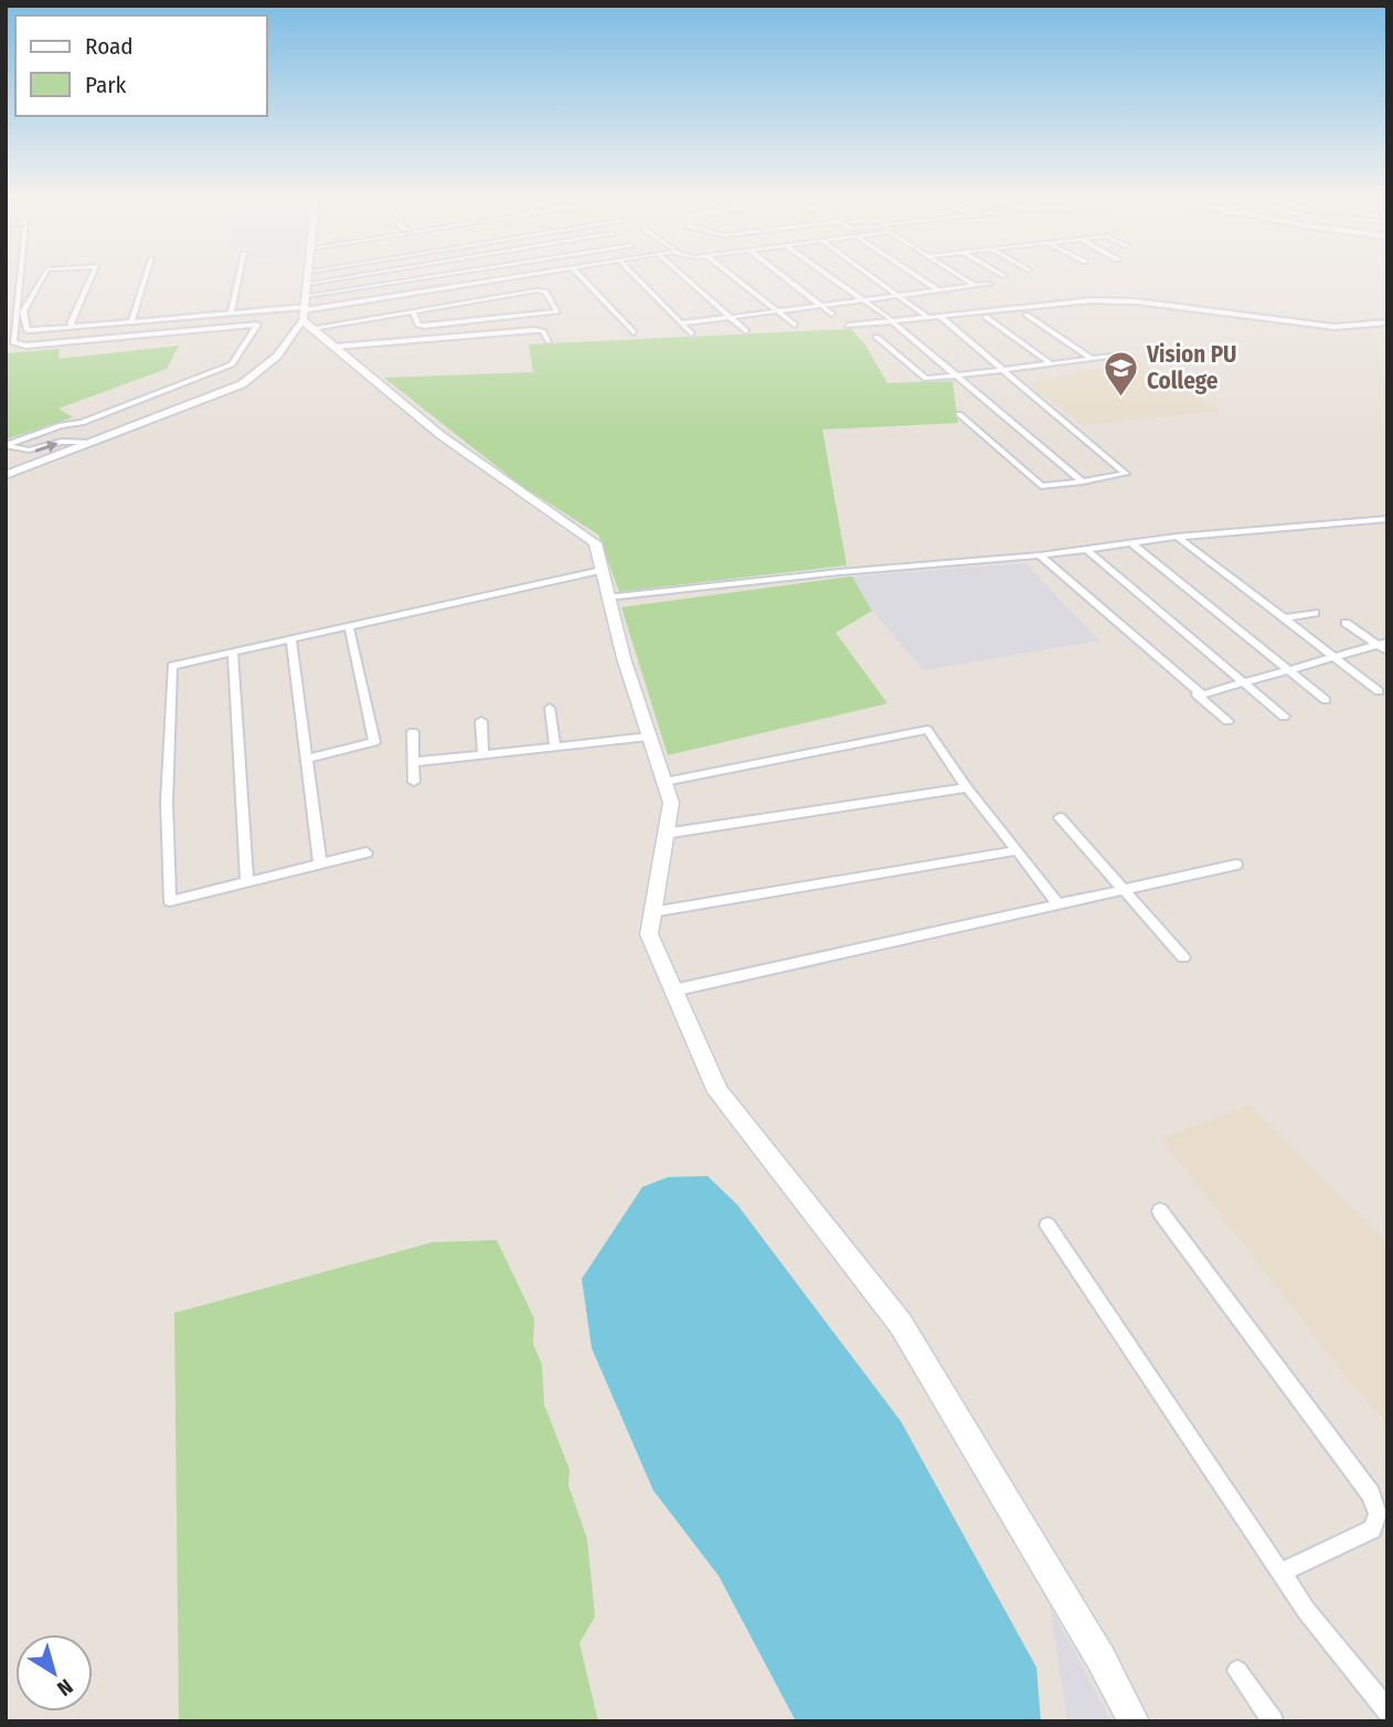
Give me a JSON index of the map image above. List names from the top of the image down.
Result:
{
  "places": {
    "school or university": ["Vision PU College"]
  },
  "legend": ["Road", "Park"],
  "north": "bottom right"
}
